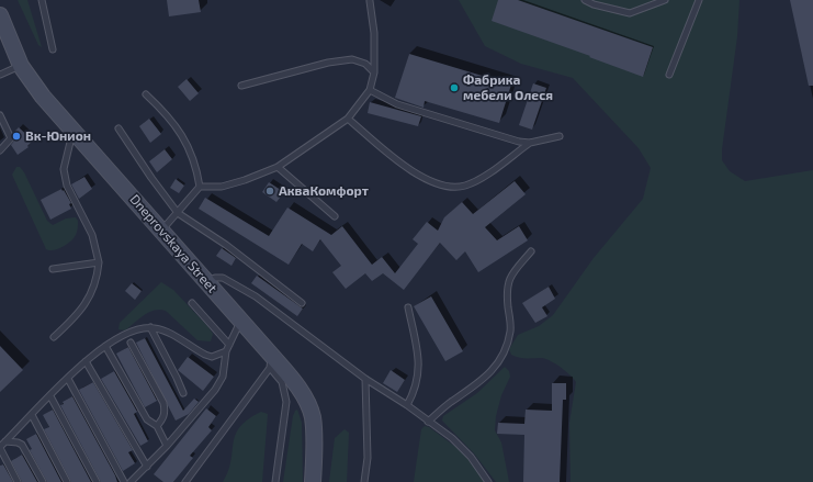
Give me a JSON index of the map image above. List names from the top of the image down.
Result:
{
  "streets": {
    "main road": ["Dneprovskaya Street"]
  },
  "places": ["Фабрика мебели Олеся", "Вк-Юнион", "АкваКомфорт"]
}
